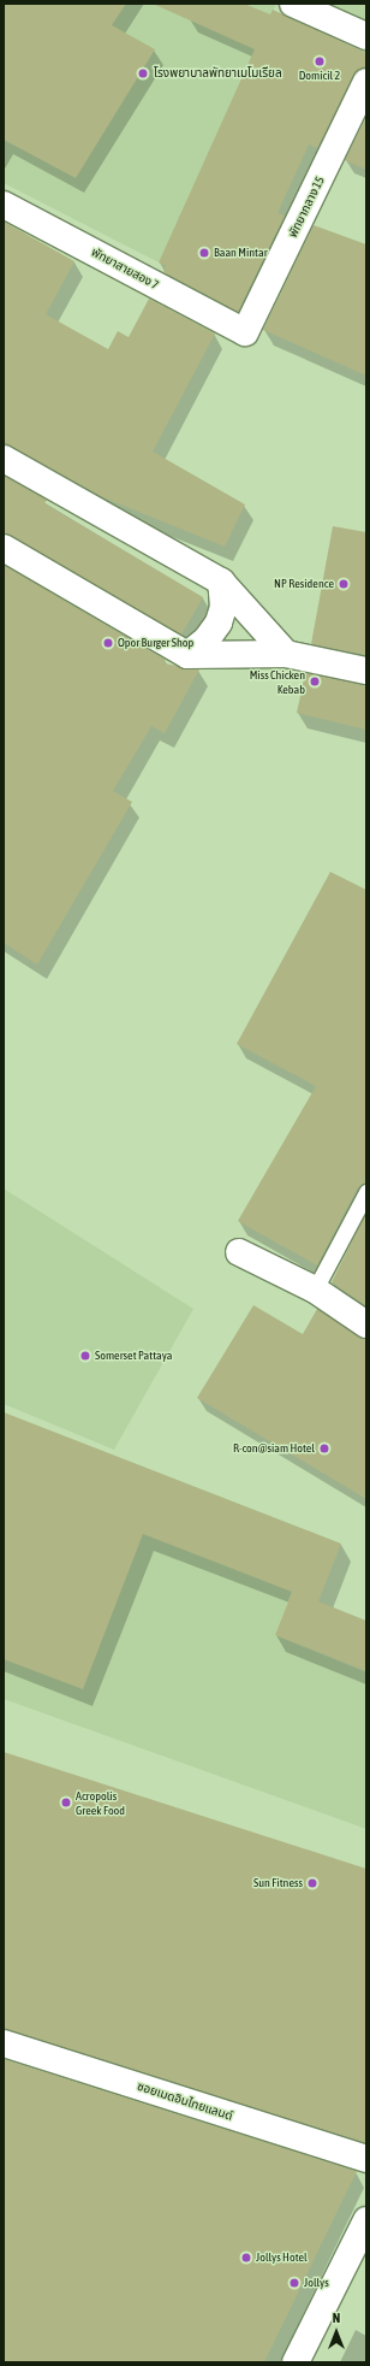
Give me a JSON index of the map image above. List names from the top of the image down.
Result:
{
  "streets": {
    "street": ["พัทยากลาง 15", "พัทยาสายสอง 7", "ซอยเมดอินไทยแลนด์"]
  },
  "crossings": [
    ["พัทยากลาง 15", "พัทยาสายสอง 7"]
  ],
  "places": [
    "Domicil 2",
    "โรงพยาบาลพัทยาเมโมเรียล",
    "Baan Mintar",
    "NP Residence",
    "Opor Burger Shop",
    "Miss Chicken Kebab",
    "Somerset Pattaya",
    "R-con@siam Hotel",
    "Acropolis Greek Food",
    "Sun Fitness",
    "Jollys Hotel",
    "Jollys"
  ],
  "north": "top"
}
